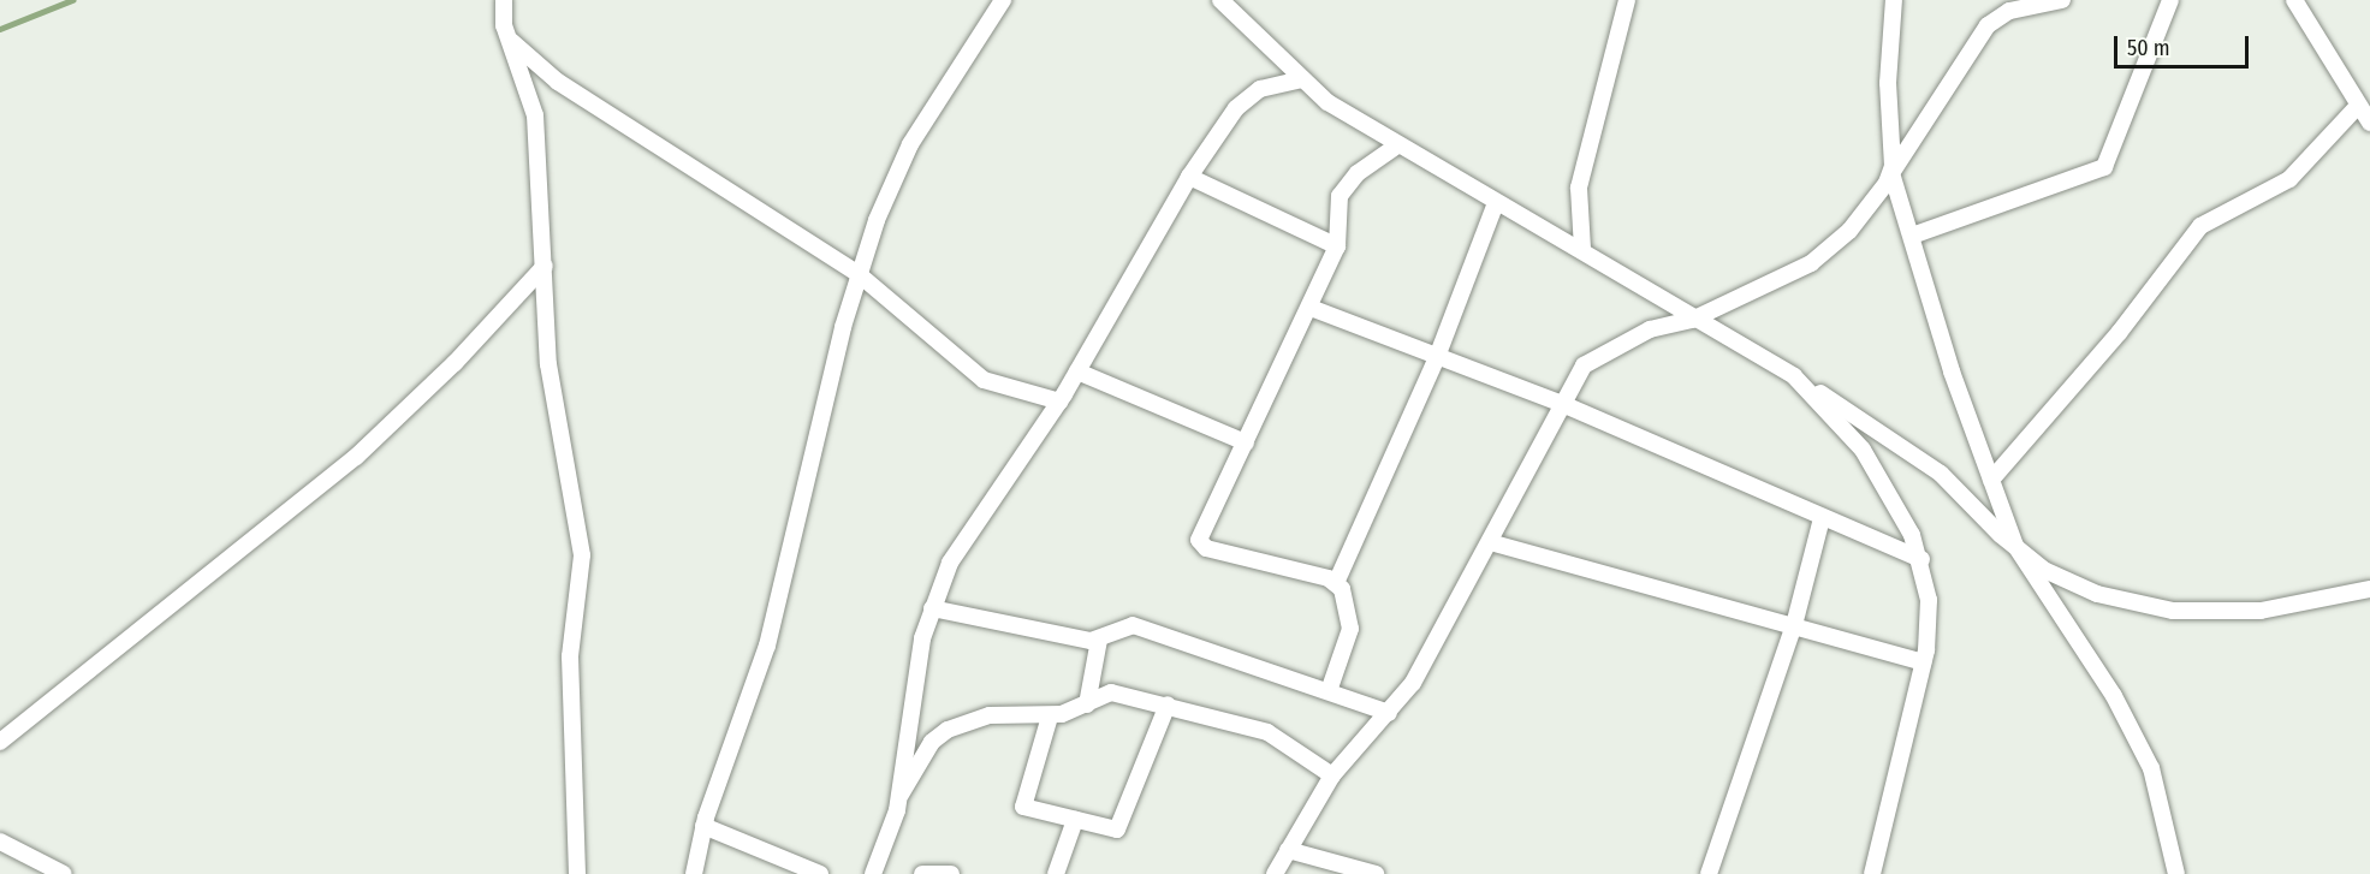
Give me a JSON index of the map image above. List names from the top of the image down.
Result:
{
  "scale_bar": "50 m"
}
